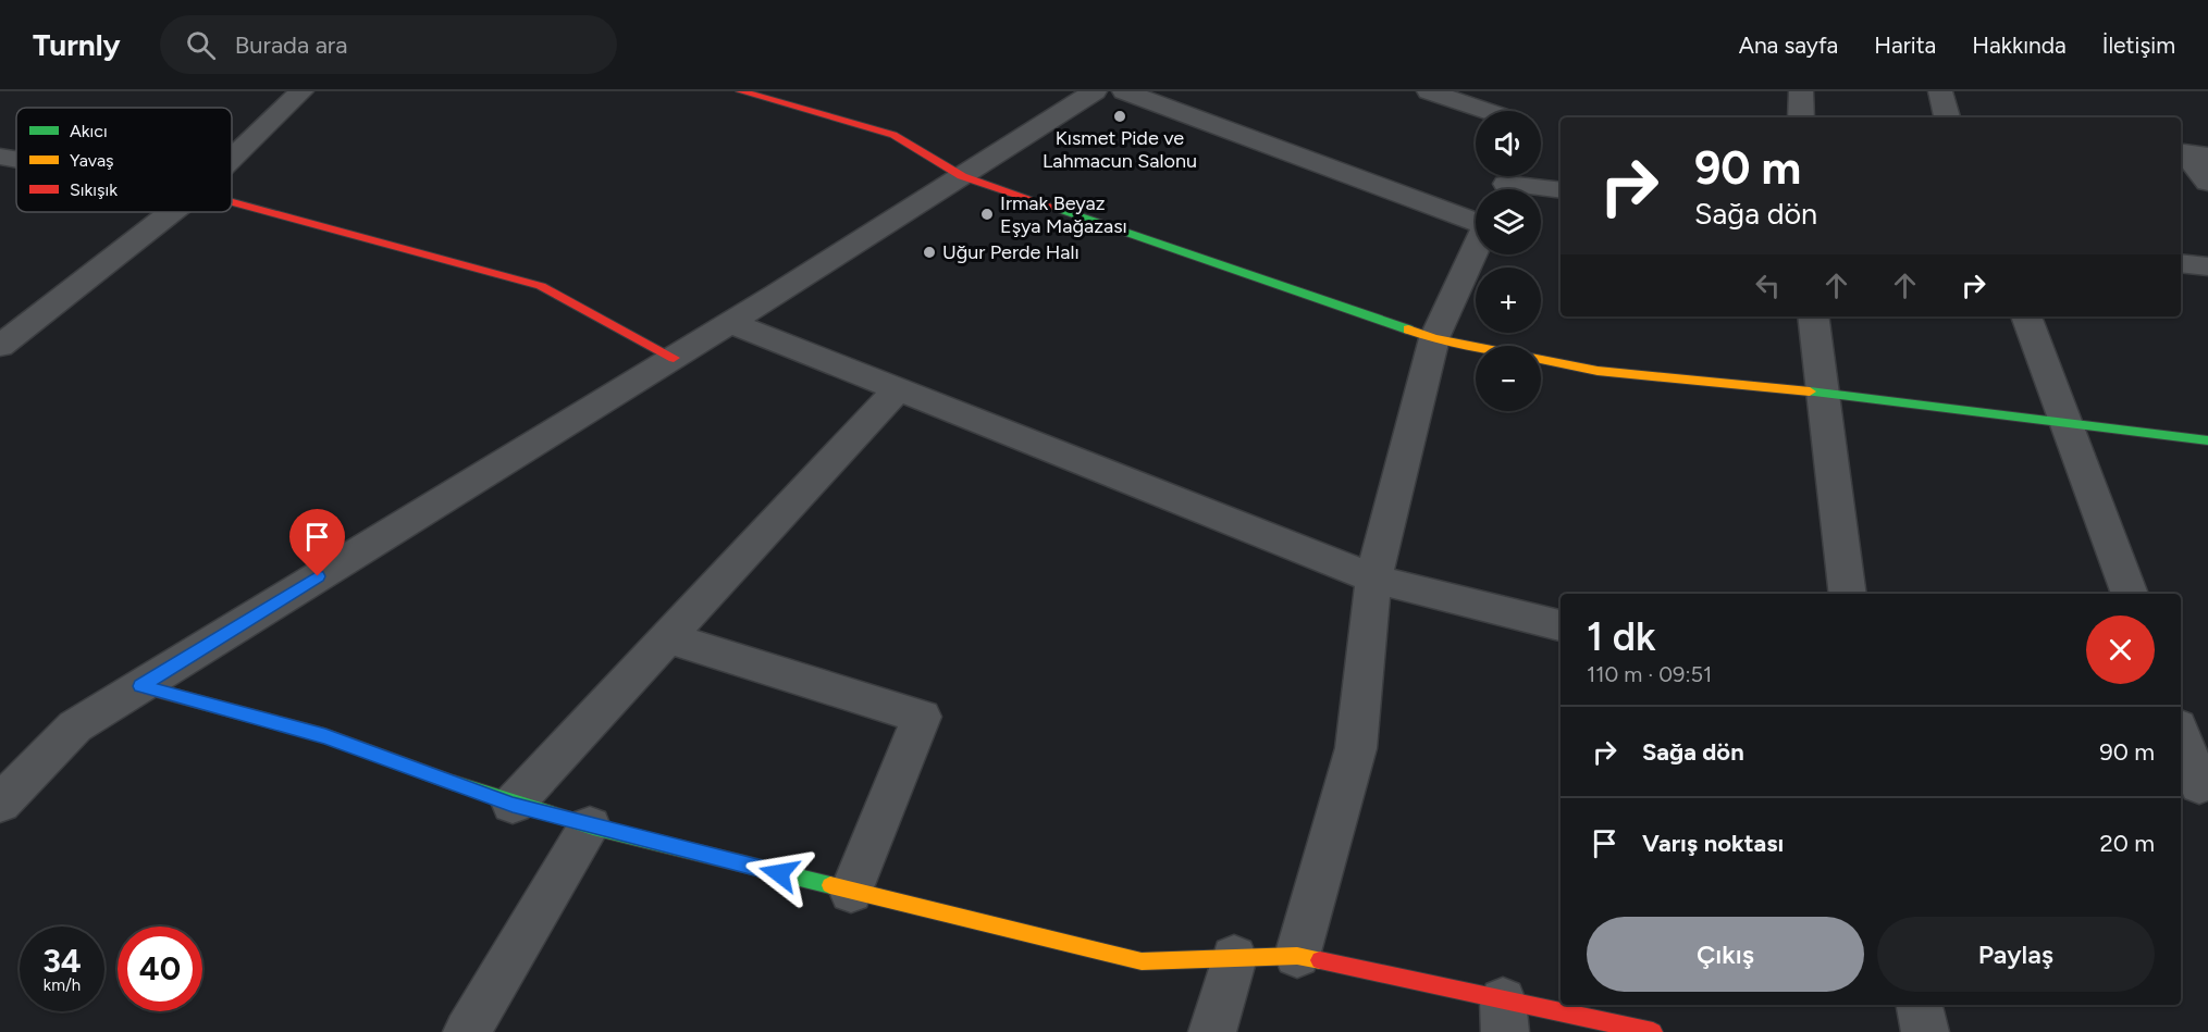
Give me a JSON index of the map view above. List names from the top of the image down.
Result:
{
  "places": ["Kısmet Pide ve Lahmacun Salonu", "Irmak Beyaz Eşya Mağazası", "Uğur Perde Halı"],
  "legend": ["Akıcı", "Yavaş", "Sıkışık"],
  "page": {
    "header": "Turnly",
    "search": "Burada ara",
    "nav": [
      "Ana sayfa",
      "Harita",
      "Hakkında",
      "İletişim"
    ],
    "map_buttons": ["+", "−"],
    "turn": ["90 m", "Sağa dön"],
    "heading": ["1 dk", "110 m · 09:51"],
    "list": [
      {
        "name": "Sağa dön",
        "value": "90 m"
      },
      {
        "name": "Varış noktası",
        "value": "20 m"
      }
    ],
    "buttons": ["Çıkış", "Paylaş"],
    "speed": "34 km/h",
    "limit": "40"
  }
}
